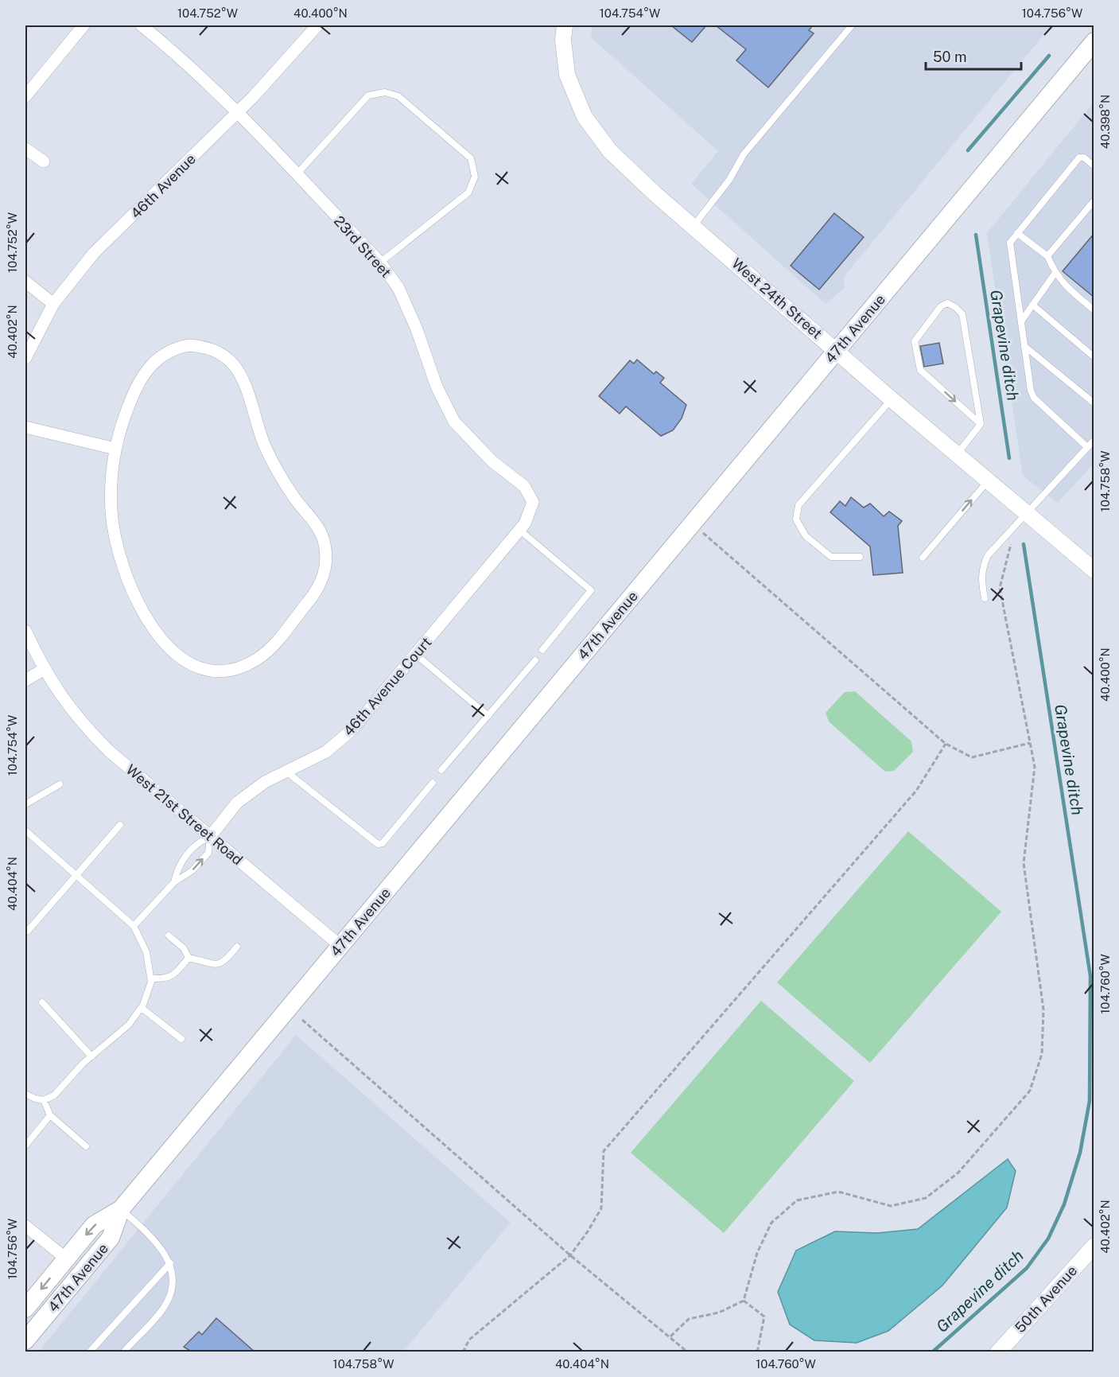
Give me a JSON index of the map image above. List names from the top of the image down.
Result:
{
  "streets": {
    "main road": ["47th Avenue"],
    "street": [
      "46th Avenue",
      "23rd Street",
      "West 24th Street",
      "46th Avenue Court",
      "West 21st Street Road",
      "50th Avenue"
    ]
  },
  "crossings": [
    ["46th Avenue", "23rd Street"],
    ["23rd Street", "46th Avenue Court"],
    ["West 24th Street", "47th Avenue"],
    ["47th Avenue", "West 21st Street Road"],
    ["46th Avenue Court", "West 21st Street Road"]
  ],
  "water": ["Grapevine ditch"],
  "scale_bar": "50 m",
  "coordinates": [
    "104.752°W",
    "40.400°N",
    "104.754°W",
    "104.756°W",
    "40.398°N",
    "40.402°N",
    "104.758°W",
    "40.404°N",
    "104.760°W"
  ]
}
